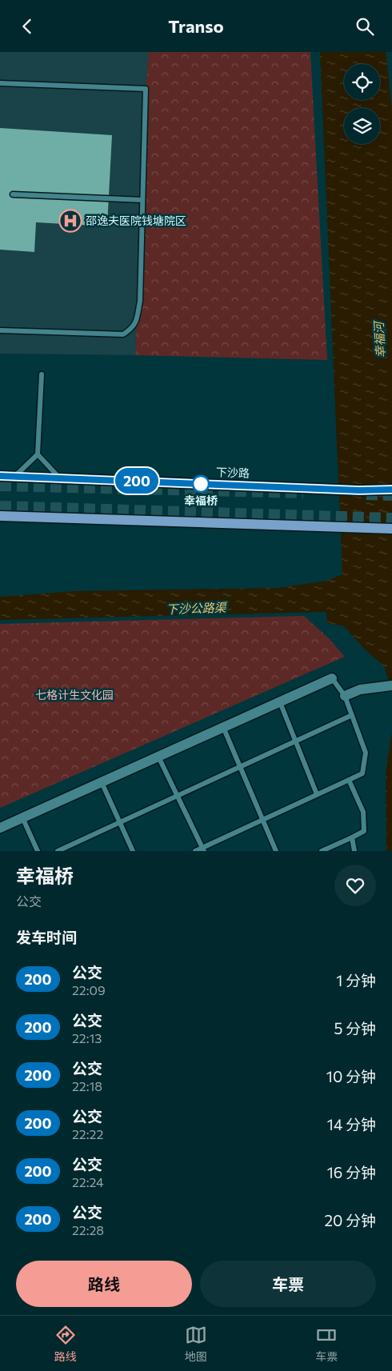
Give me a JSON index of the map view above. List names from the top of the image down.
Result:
{
  "streets": {
    "main road": ["下沙路"]
  },
  "water": ["幸福河", "下沙公路渠"],
  "parks": ["七格计生文化园"],
  "places": {
    "hospital": ["邵逸夫医院钱塘院区"],
    "other": ["幸福桥"]
  },
  "lines": ["bus line 200"],
  "page": {
    "header": "Transo",
    "on_map": "200",
    "heading": [
      ["幸福桥", "公交"],
      "发车时间"
    ],
    "list": [
      {
        "mark": "200",
        "name": "公交",
        "note": "22:09",
        "value": "1 分钟"
      },
      {
        "mark": "200",
        "name": "公交",
        "note": "22:13",
        "value": "5 分钟"
      },
      {
        "mark": "200",
        "name": "公交",
        "note": "22:18",
        "value": "10 分钟"
      },
      {
        "mark": "200",
        "name": "公交",
        "note": "22:22",
        "value": "14 分钟"
      },
      {
        "mark": "200",
        "name": "公交",
        "note": "22:24",
        "value": "16 分钟"
      },
      {
        "mark": "200",
        "name": "公交",
        "note": "22:28",
        "value": "20 分钟"
      }
    ],
    "buttons": ["路线", "车票"],
    "tabs": ["路线", "地图", "车票"]
  }
}
